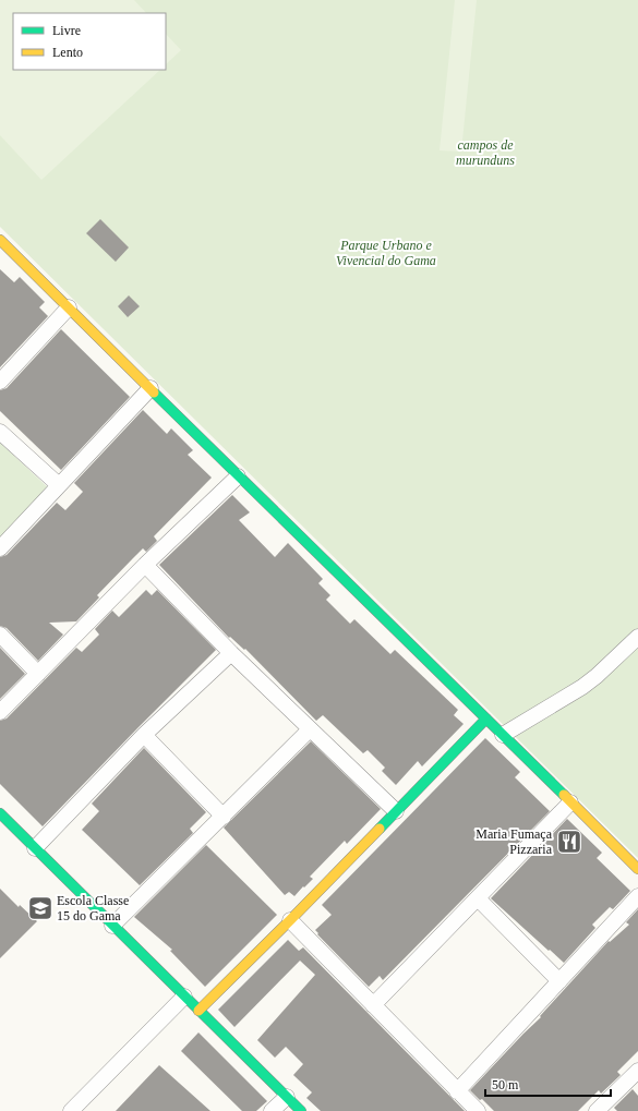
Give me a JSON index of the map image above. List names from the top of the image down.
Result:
{
  "parks": ["campos de murunduns", "Parque Urbano e Vivencial do Gama"],
  "places": {
    "restaurant": ["Maria Fumaça Pizzaria"],
    "school or university": ["Escola Classe 15 do Gama"]
  },
  "legend": ["Livre", "Lento"],
  "scale_bar": "50 m"
}
